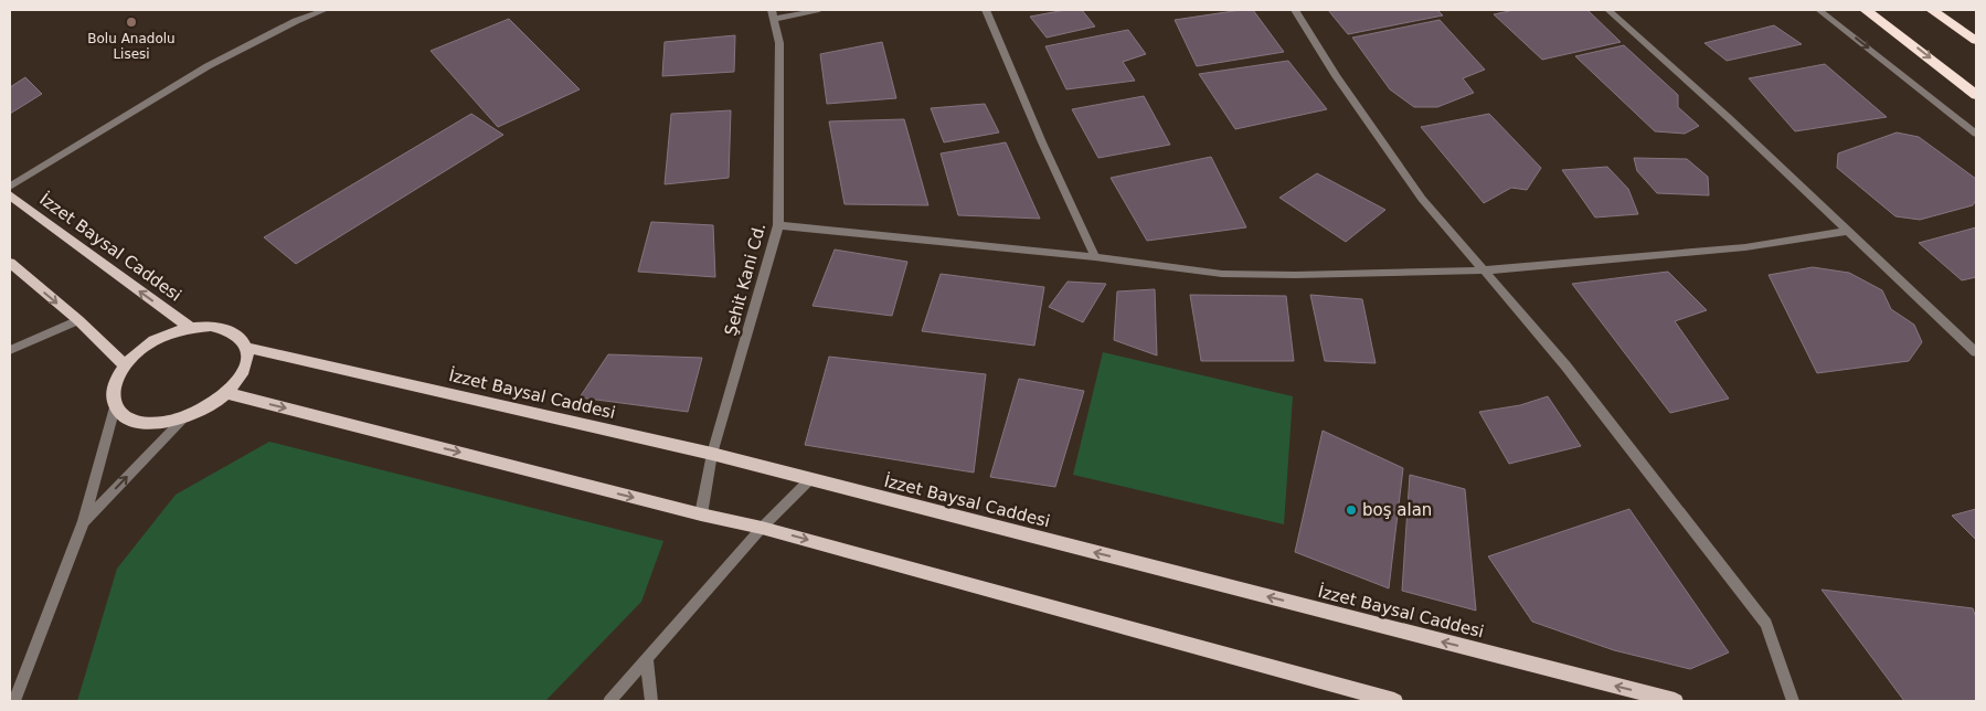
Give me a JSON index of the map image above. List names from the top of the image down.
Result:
{
  "streets": {
    "main road": ["İzzet Baysal Caddesi"],
    "street": ["Şehit Kani Cd."]
  },
  "crossings": [
    ["İzzet Baysal Caddesi", "Şehit Kani Cd."]
  ],
  "places": ["Bolu Anadolu Lisesi", "boş alan"]
}
